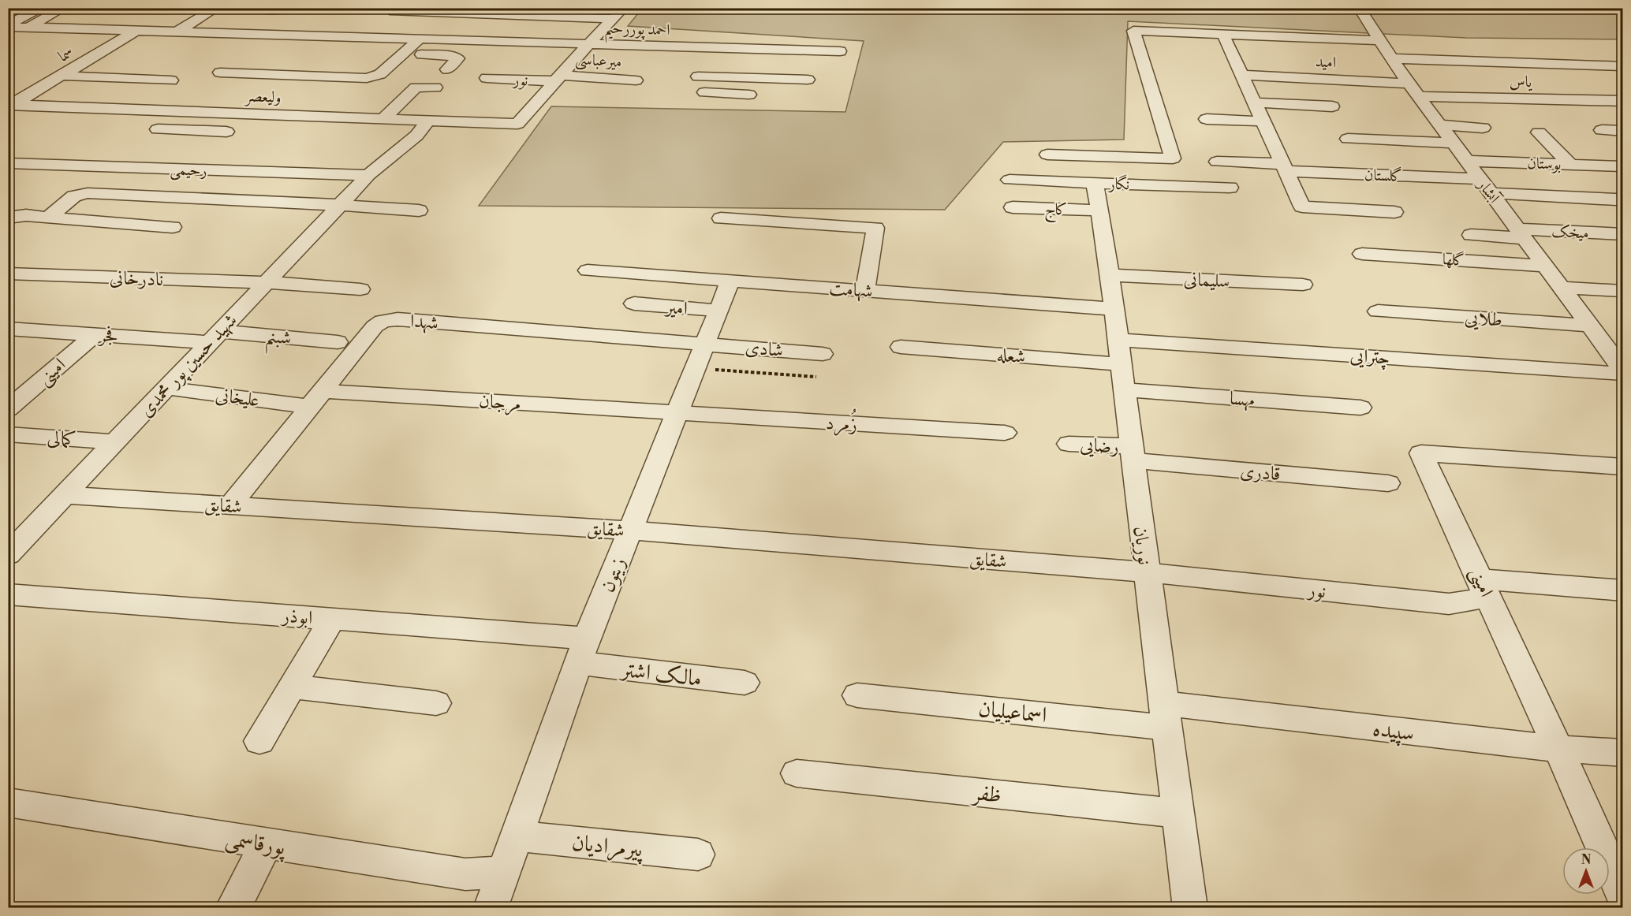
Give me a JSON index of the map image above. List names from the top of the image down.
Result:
{
  "streets": {
    "street": [
      "احمد پوررحیم",
      "سما",
      "میرعباسی",
      "امید",
      "نور",
      "یاس",
      "ولیعصر",
      "بوستان",
      "رحیمی",
      "گلستان",
      "نگار",
      "آبشار",
      "کاج",
      "میخک",
      "گلها",
      "نادرخانی",
      "سلیمانی",
      "شهامت",
      "امیر",
      "طلایی",
      "شهدا",
      "فجر",
      "شبنم",
      "شادی",
      "شعله",
      "چترایی",
      "شهید حسین پور محمدی",
      "امینی",
      "علیخانی",
      "مهسا",
      "مرجان",
      "زُمرد",
      "کمالی",
      "رضایی",
      "قادری",
      "شقایق",
      "نوریان",
      "زیتون",
      "ابوذر",
      "مالک اشتر",
      "اسماعیلیان",
      "سپیده",
      "ظفر",
      "پورقاسمی",
      "پیرمرادیان"
    ]
  },
  "crossings": [
    ["احمد پوررحیم", "سما"],
    ["سما", "ولیعصر"],
    ["میرعباسی", "نور"],
    ["میرعباسی", "ولیعصر"],
    ["امید", "یاس"],
    ["امید", "آبشار"],
    ["نور", "ولیعصر"],
    ["نور", "امینی"],
    ["نور", "شقایق"],
    ["نور", "نوریان"],
    ["یاس", "آبشار"],
    ["ولیعصر", "شهید حسین پور محمدی"],
    ["بوستان", "آبشار"],
    ["رحیمی", "شهید حسین پور محمدی"],
    ["گلستان", "آبشار"],
    ["نگار", "نوریان"],
    ["آبشار", "میخک"],
    ["آبشار", "گلها"],
    ["آبشار", "طلایی"],
    ["آبشار", "چترایی"],
    ["کاج", "نوریان"],
    ["نادرخانی", "شهید حسین پور محمدی"],
    ["سلیمانی", "نوریان"],
    ["شهامت", "نوریان"],
    ["شهامت", "زیتون"],
    ["امیر", "زیتون"],
    ["شهدا", "شادی"],
    ["شهدا", "علیخانی"],
    ["شهدا", "مرجان"],
    ["شهدا", "شقایق"],
    ["شهدا", "زیتون"],
    ["فجر", "شبنم"],
    ["فجر", "شهید حسین پور محمدی"],
    ["فجر", "امینی"],
    ["شبنم", "شهید حسین پور محمدی"],
    ["شادی", "زیتون"],
    ["شعله", "چترایی"],
    ["شعله", "نوریان"],
    ["چترایی", "نوریان"],
    ["شهید حسین پور محمدی", "علیخانی"],
    ["شهید حسین پور محمدی", "کمالی"],
    ["شهید حسین پور محمدی", "شقایق"],
    ["امینی", "سپیده"],
    ["علیخانی", "مرجان"],
    ["مهسا", "نوریان"],
    ["مرجان", "زُمرد"],
    ["مرجان", "زیتون"],
    ["زُمرد", "زیتون"],
    ["رضایی", "قادری"],
    ["رضایی", "نوریان"],
    ["قادری", "نوریان"],
    ["شقایق", "نوریان"],
    ["شقایق", "زیتون"],
    ["نوریان", "اسماعیلیان"],
    ["نوریان", "سپیده"],
    ["نوریان", "ظفر"],
    ["زیتون", "ابوذر"],
    ["زیتون", "مالک اشتر"],
    ["زیتون", "پورقاسمی"],
    ["زیتون", "پیرمرادیان"],
    ["ابوذر", "مالک اشتر"],
    ["اسماعیلیان", "سپیده"]
  ],
  "north": "top"
}
